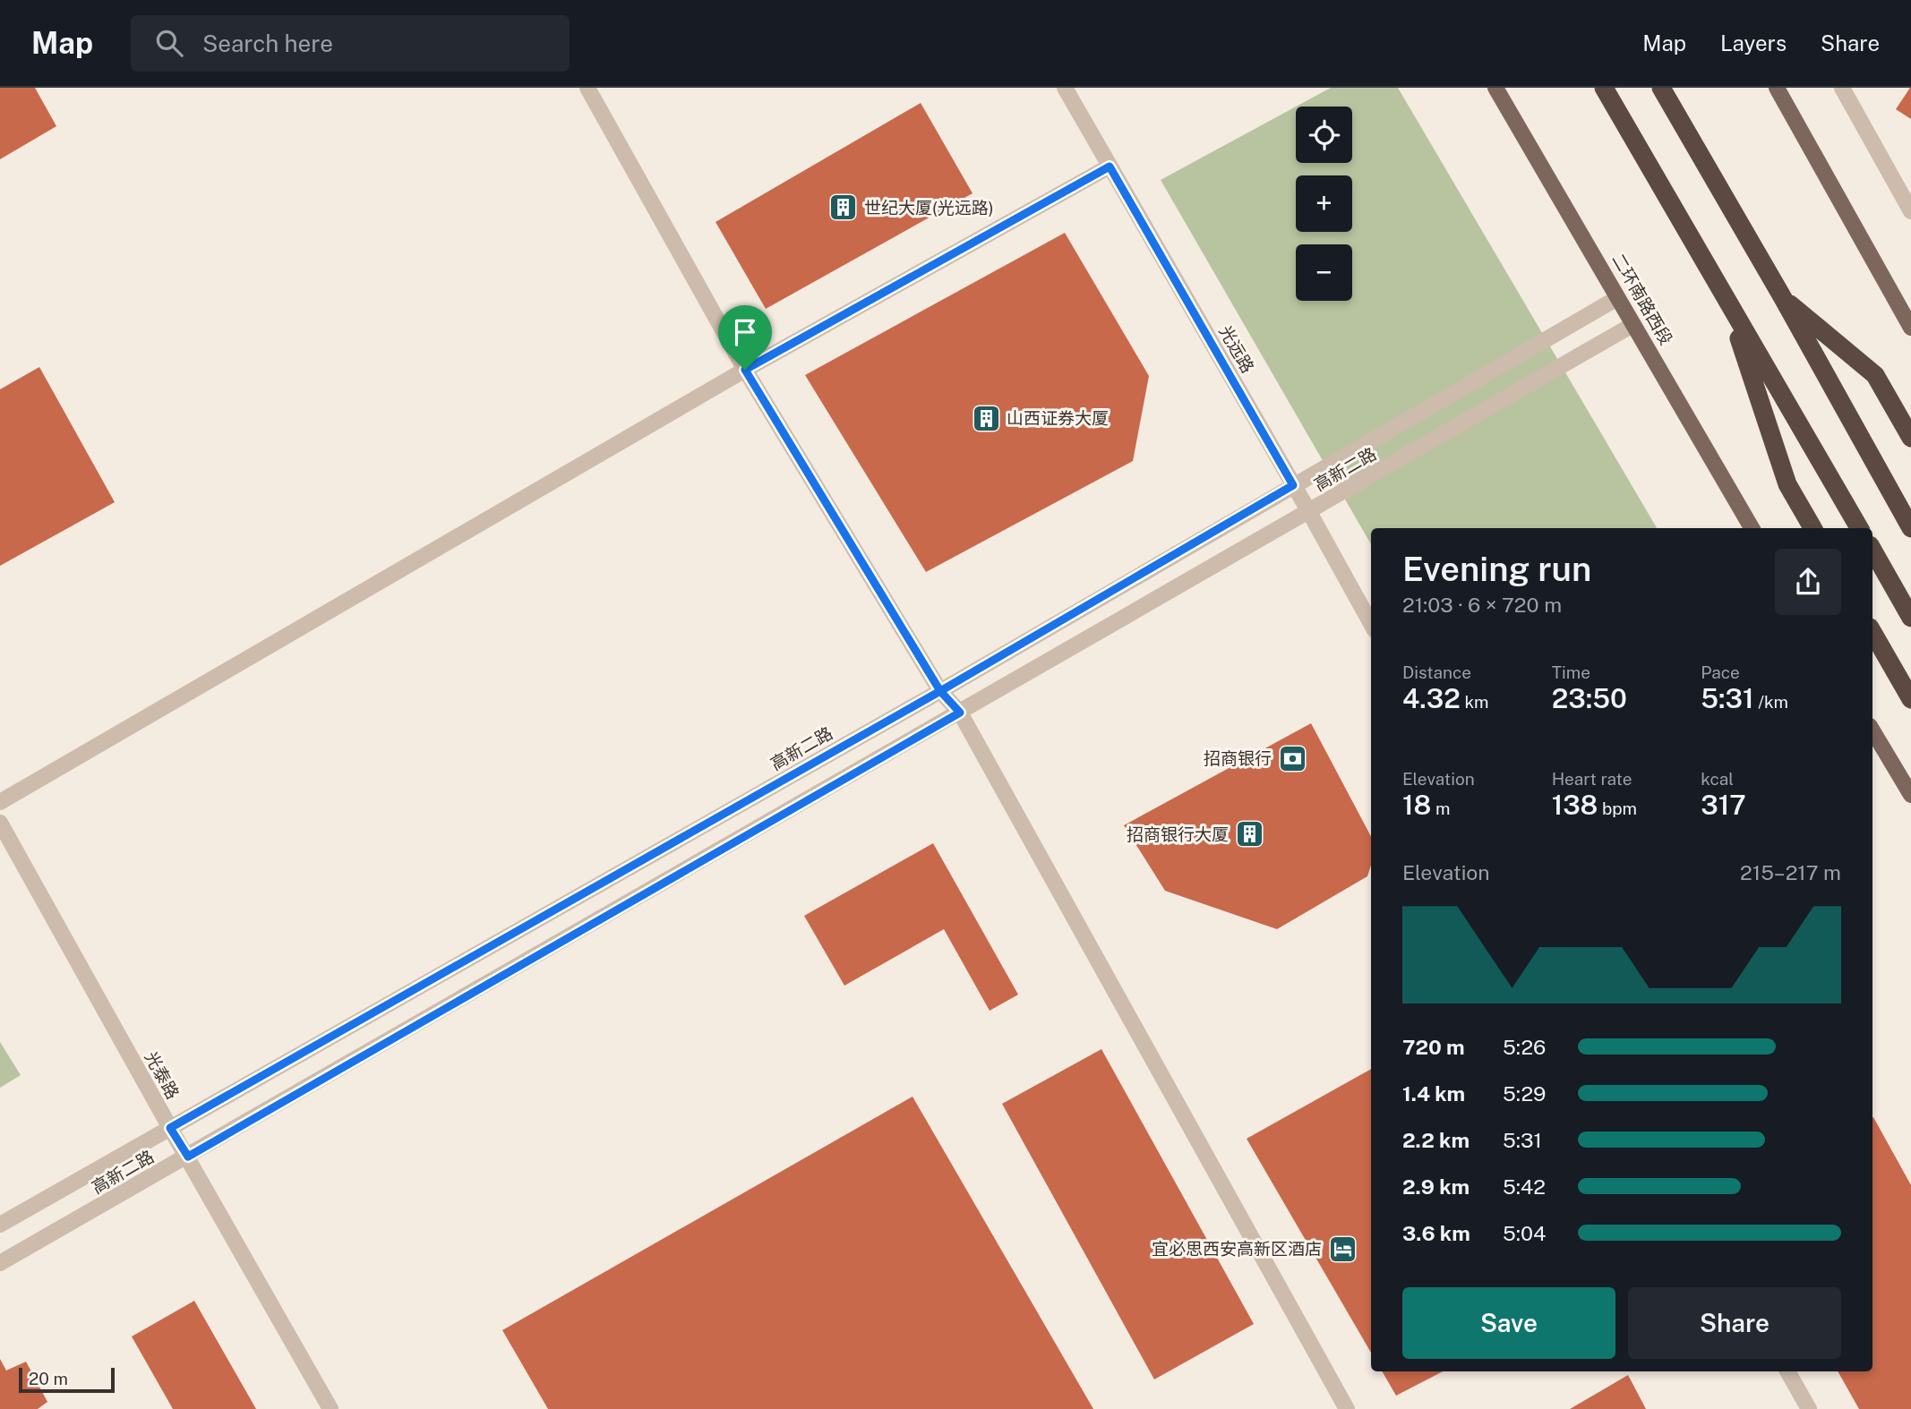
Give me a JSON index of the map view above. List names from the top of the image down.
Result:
{
  "streets": {
    "main road": ["二环南路西段"],
    "street": ["光远路", "高新二路", "光泰路"]
  },
  "crossings": [
    ["二环南路西段", "高新二路"],
    ["光远路", "高新二路"],
    ["高新二路", "光泰路"]
  ],
  "places": {
    "building": ["世纪大厦(光远路)", "山西证券大厦", "招商银行大厦"],
    "bank": ["招商银行"],
    "hotel": ["宜必思西安高新区酒店"]
  },
  "scale_bar": "20 m",
  "page": {
    "header": "Map",
    "search": "Search here",
    "nav": ["Map", "Layers", "Share"],
    "map_buttons": ["+", "−"],
    "heading": ["Evening run", "21:03 · 6 × 720 m"],
    "stats": [
      ["Distance", "4.32 km"],
      ["Time", "23:50"],
      ["Pace", "5:31 /km"],
      ["Elevation", "18 m"],
      ["Heart rate", "138 bpm"],
      ["kcal", "317"]
    ],
    "chart": ["Elevation", "215–217 m"],
    "list": [
      {
        "name": "720 m",
        "note": "5:26"
      },
      {
        "name": "1.4 km",
        "note": "5:29"
      },
      {
        "name": "2.2 km",
        "note": "5:31"
      },
      {
        "name": "2.9 km",
        "note": "5:42"
      },
      {
        "name": "3.6 km",
        "note": "5:04"
      }
    ],
    "buttons": ["Save", "Share"],
    "scale": "20 m"
  }
}
